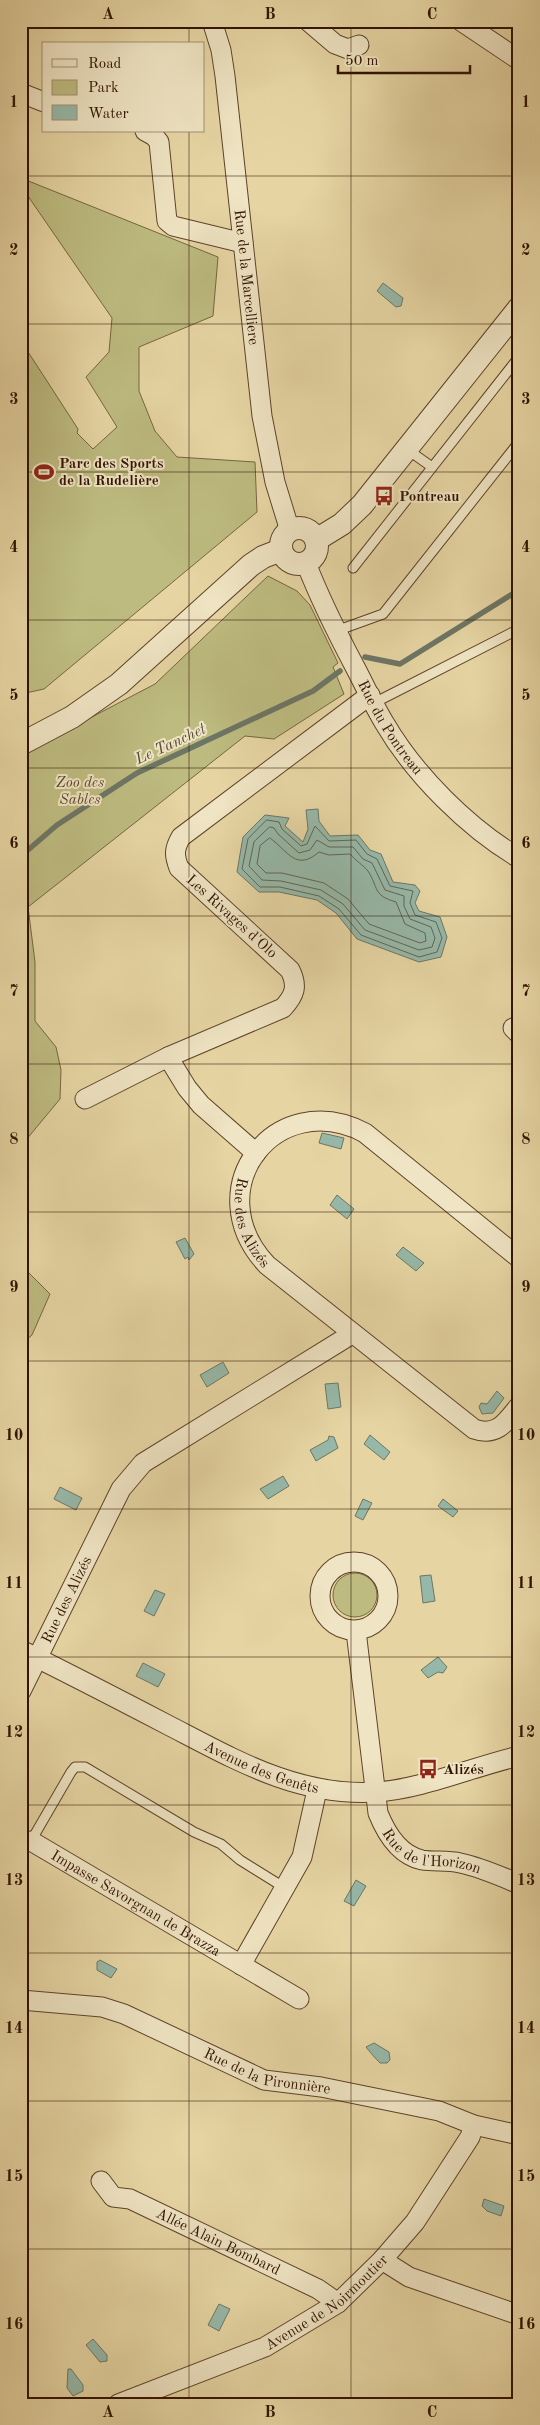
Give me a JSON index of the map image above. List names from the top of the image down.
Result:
{
  "streets": {
    "street": [
      "Rue de la Marcelliere",
      "Rue du Pontreau",
      "Les Rivages d'Olo",
      "Rue des Alizés",
      "Avenue des Genêts",
      "Rue de l'Horizon",
      "Impasse Savorgnan de Brazza",
      "Rue de la Pironnière",
      "Allée Alain Bombard",
      "Avenue de Noirmoutier"
    ]
  },
  "crossings": [
    ["Rue de la Marcelliere", "Rue du Pontreau"],
    ["Rue du Pontreau", "Les Rivages d'Olo"],
    ["Rue des Alizés", "Avenue des Genêts"],
    ["Avenue des Genêts", "Rue de l'Horizon"],
    ["Rue de la Pironnière", "Avenue de Noirmoutier"],
    ["Allée Alain Bombard", "Avenue de Noirmoutier"]
  ],
  "water": ["Le Tanchet"],
  "parks": ["Zoo des Sables"],
  "places": {
    "sports": ["Parc des Sports de la Rudelière"],
    "bus stop": ["Pontreau", "Alizés"]
  },
  "legend": ["Road", "Park", "Water"],
  "scale_bar": "50 m",
  "grid": {
    "columns": ["A", "B", "C"],
    "rows": [
      "1",
      "2",
      "3",
      "4",
      "5",
      "6",
      "7",
      "8",
      "9",
      "10",
      "11",
      "12",
      "13",
      "14",
      "15",
      "16"
    ]
  }
}
